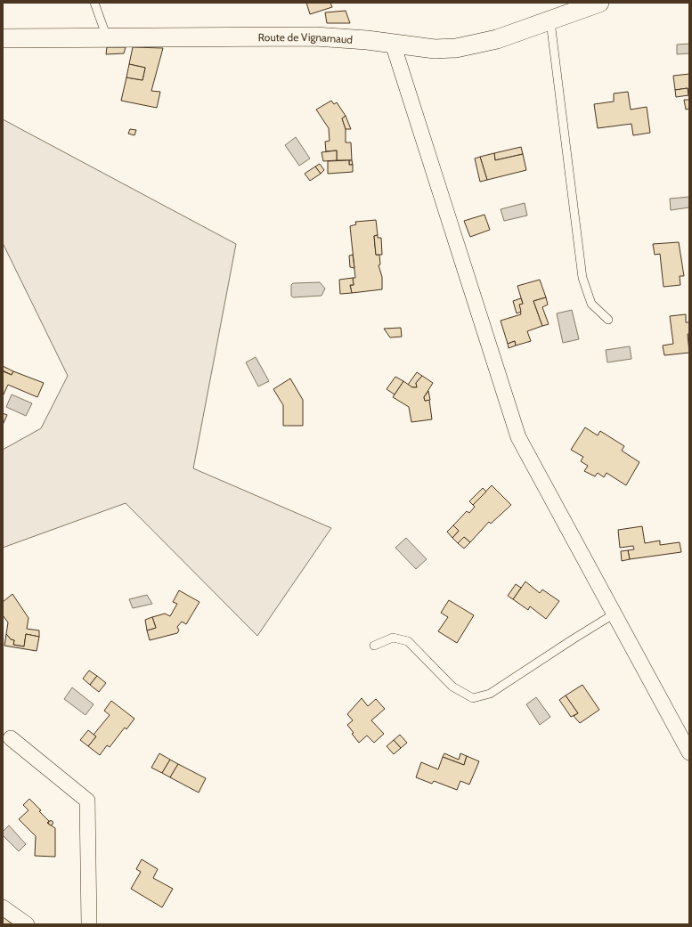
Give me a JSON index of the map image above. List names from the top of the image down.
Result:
{
  "streets": {
    "street": ["Route de Vignarnaud"]
  }
}
